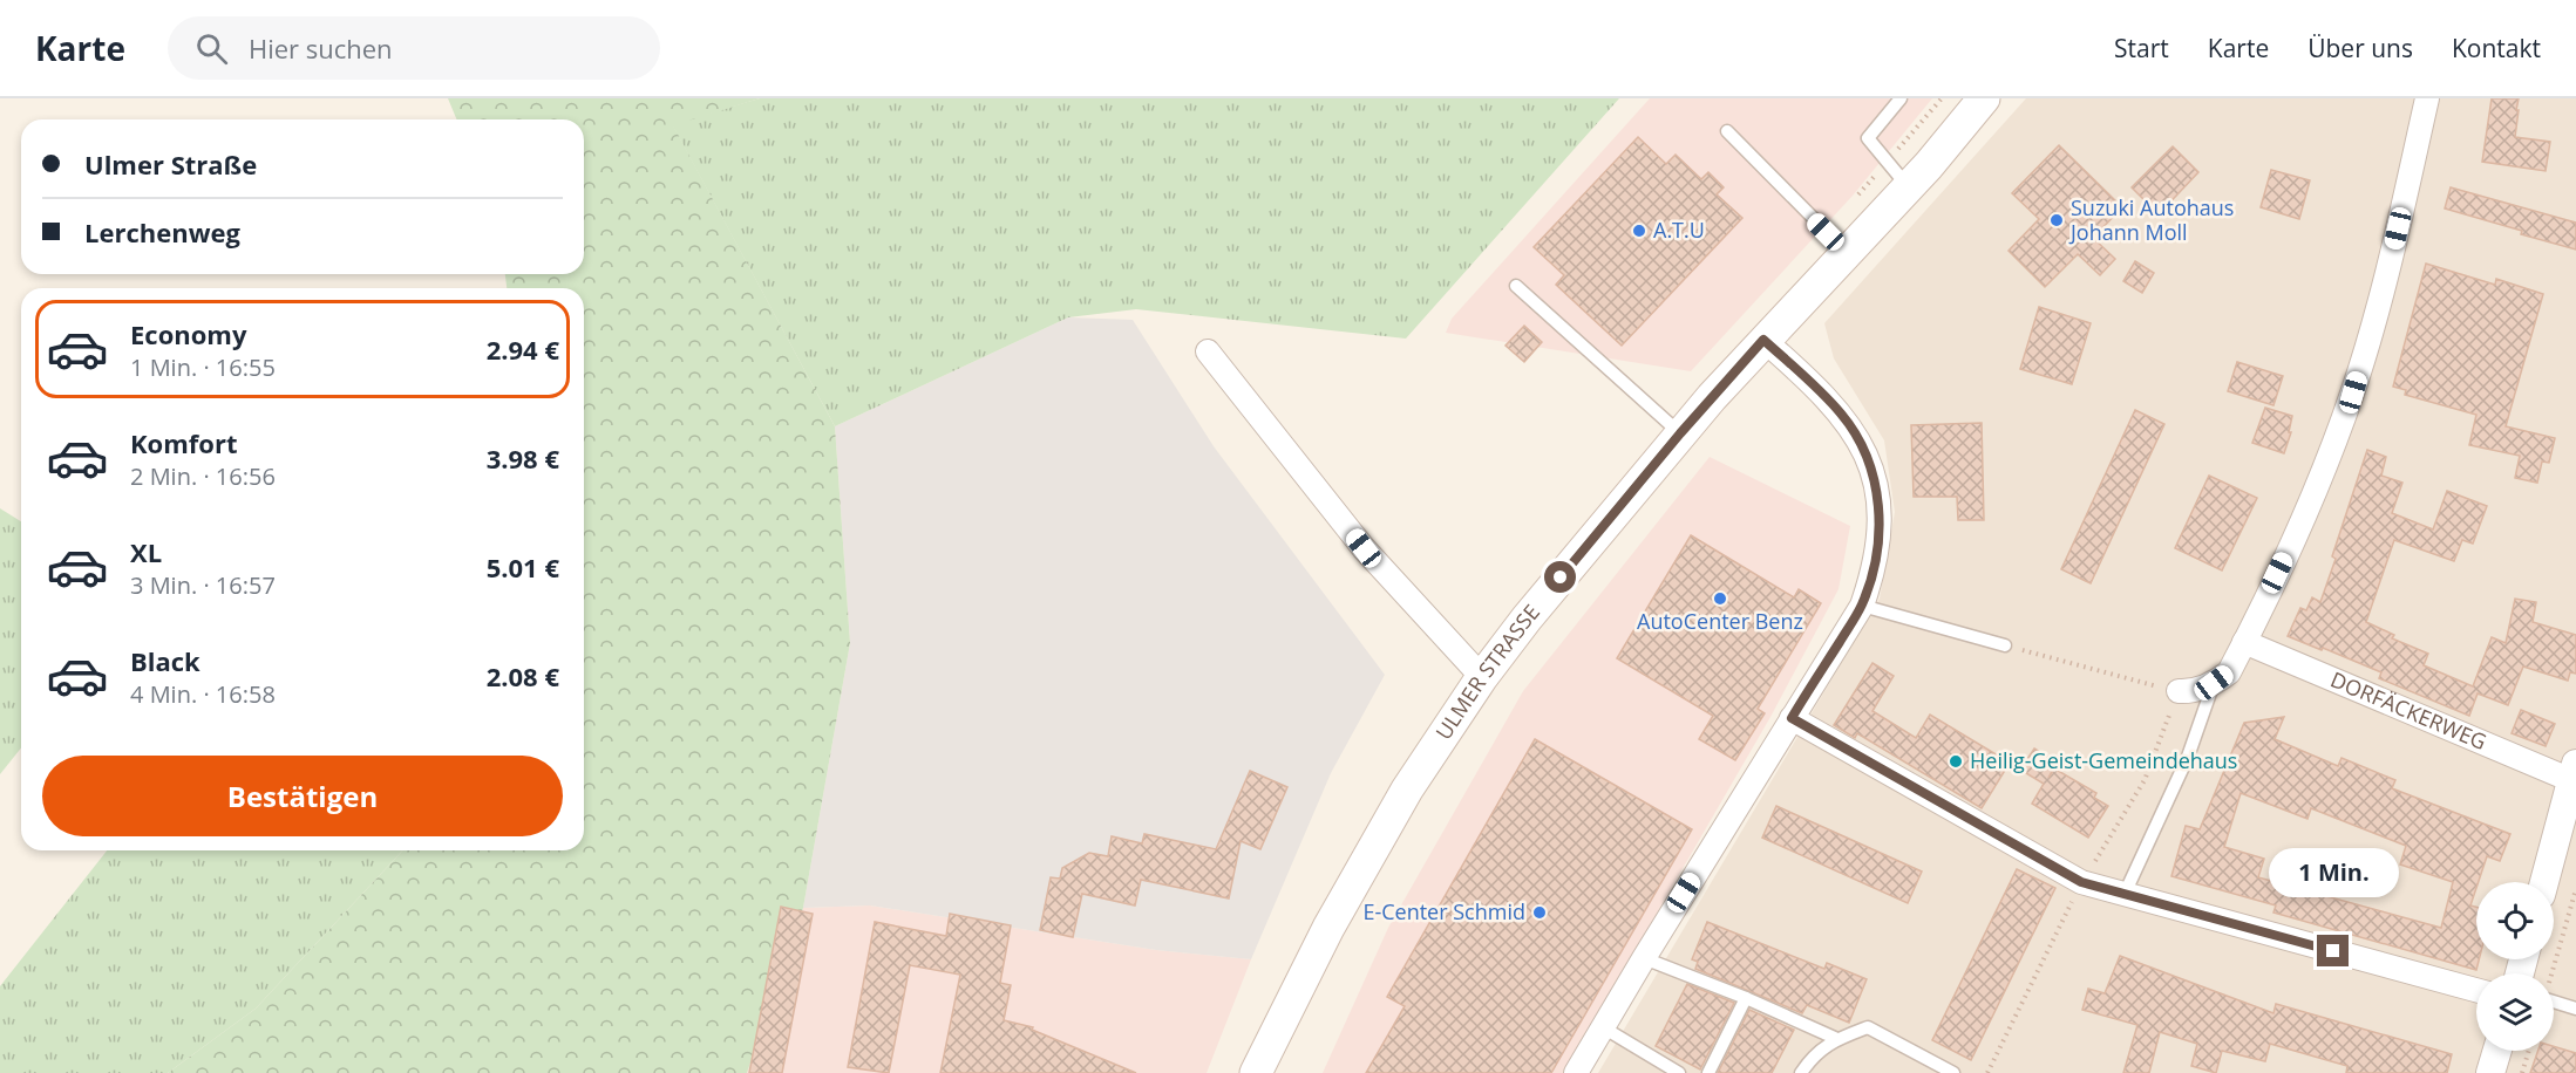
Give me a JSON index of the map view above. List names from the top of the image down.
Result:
{
  "streets": {
    "main road": ["ULMER STRASSE"],
    "street": ["DORFÄCKERWEG"]
  },
  "places": [
    "Suzuki Autohaus Johann Moll",
    "A.T.U",
    "AutoCenter Benz",
    "Heilig-Geist-Gemeindehaus",
    "E-Center Schmid"
  ],
  "page": {
    "header": "Karte",
    "search": "Hier suchen",
    "nav": [
      "Start",
      "Karte",
      "Über uns",
      "Kontakt"
    ],
    "banner": ["Ulmer Straße", "Lerchenweg"],
    "list": [
      {
        "name": "Economy",
        "note": "1 Min. · 16:55",
        "value": "2.94 €"
      },
      {
        "name": "Komfort",
        "note": "2 Min. · 16:56",
        "value": "3.98 €"
      },
      {
        "name": "XL",
        "note": "3 Min. · 16:57",
        "value": "5.01 €"
      },
      {
        "name": "Black",
        "note": "4 Min. · 16:58",
        "value": "2.08 €"
      }
    ],
    "buttons": "Bestätigen",
    "bubble": "1 Min."
  }
}
